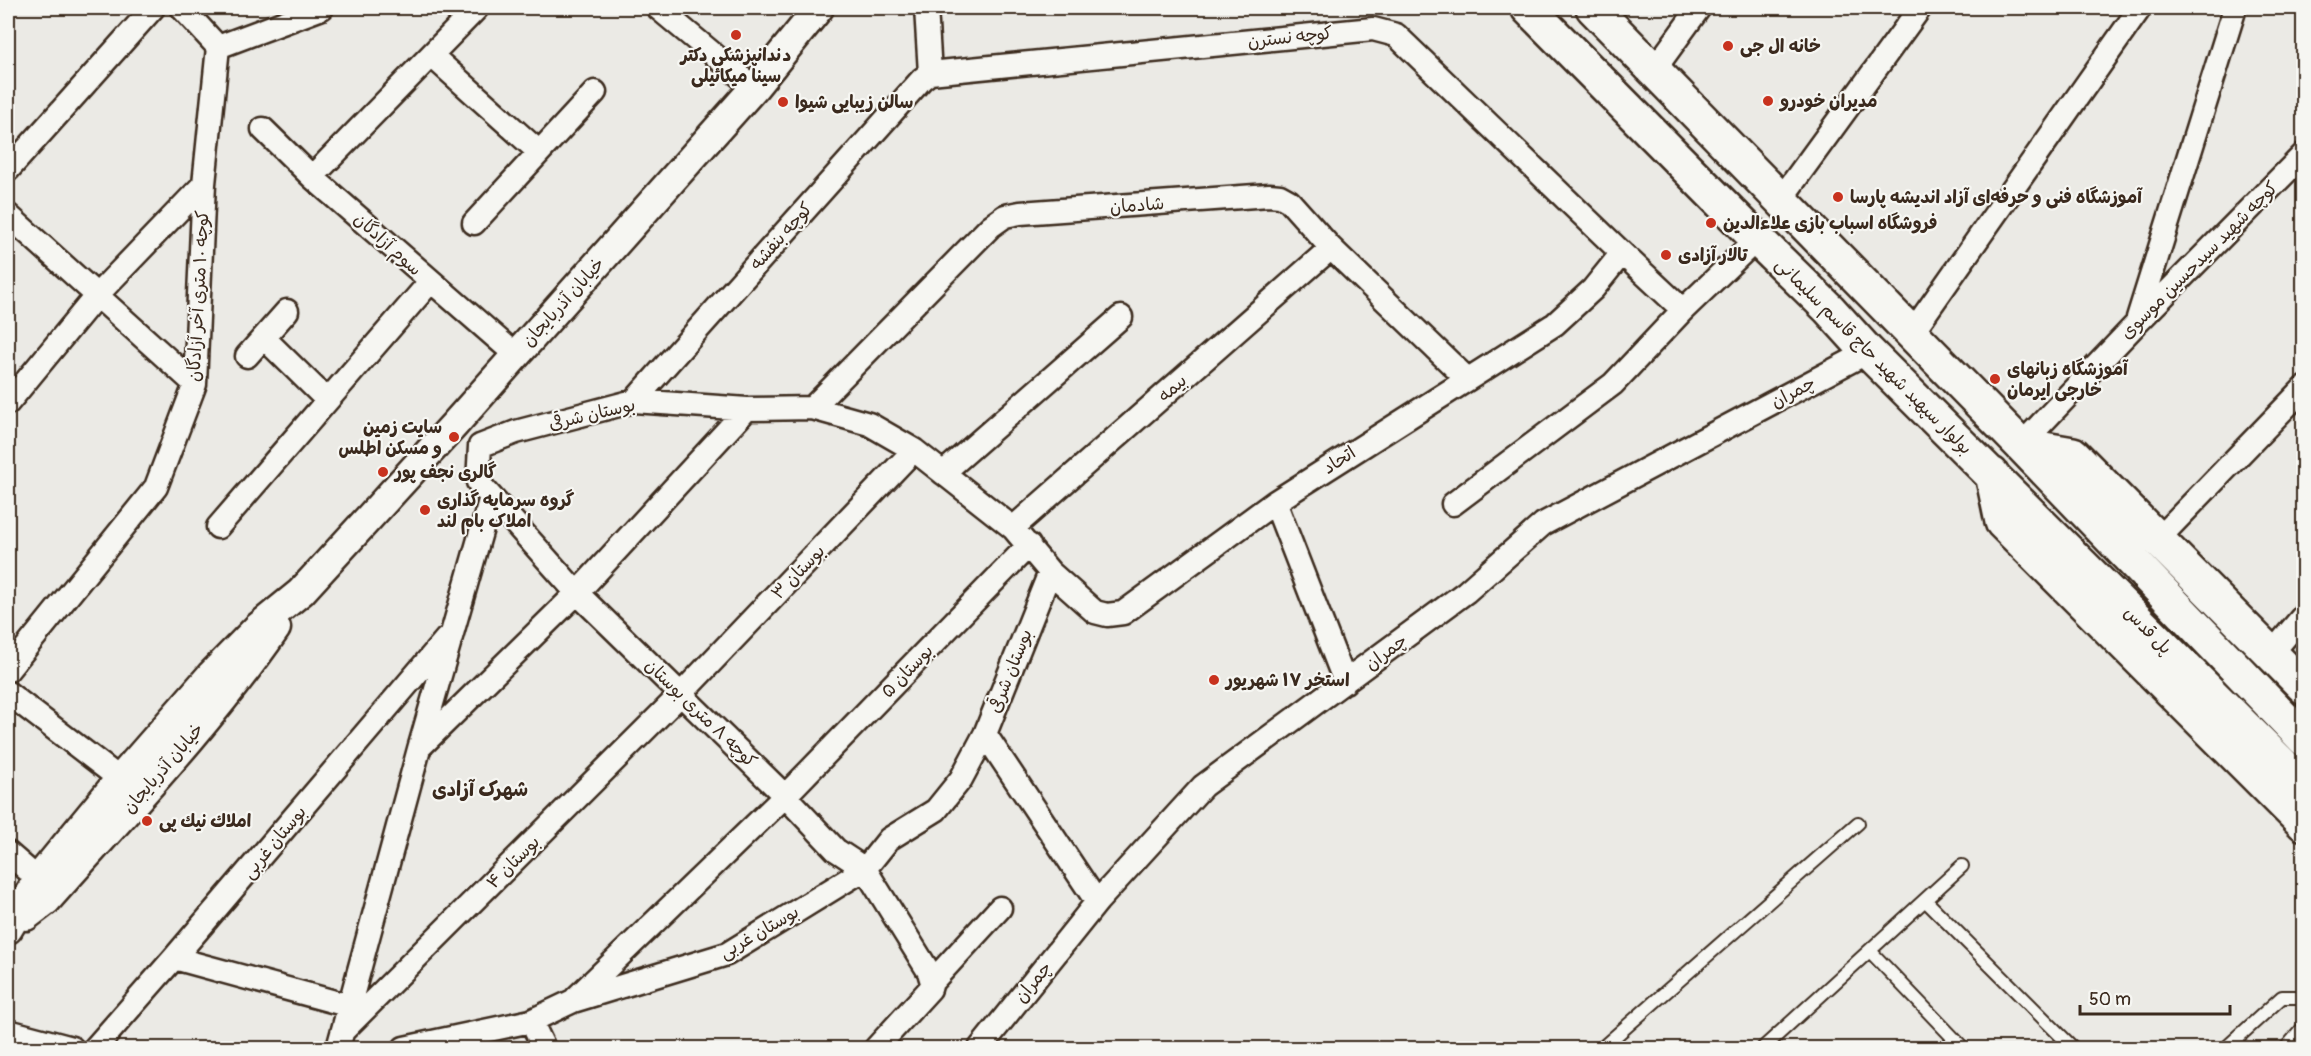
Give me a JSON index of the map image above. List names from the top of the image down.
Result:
{
  "streets": {
    "main road": ["بولوار سپهبد شهید حاج قاسم سلیمانی", "پل قدس"],
    "street": [
      "کوچه نسترن",
      "شادمان",
      "کوچه بنفشه",
      "سوم آزادگان",
      "کوچه شهید سیدحسین موسوی",
      "کوچه ۱۰ متری آخر آزادگان",
      "خیابان آذربایجان",
      "بیمه",
      "چمران",
      "بوستان شرقی",
      "اتحاد",
      "بوستان ۳",
      "بوستان ۵",
      "کوچه ۸ متری بوستان",
      "بوستان غربی",
      "بوستان ۴"
    ]
  },
  "crossings": [
    ["کوچه نسترن", "کوچه بنفشه"],
    ["کوچه نسترن", "اتحاد"],
    ["شادمان", "بیمه"],
    ["شادمان", "بوستان شرقی"],
    ["شادمان", "اتحاد"],
    ["کوچه بنفشه", "بوستان شرقی"],
    ["سوم آزادگان", "خیابان آذربایجان"],
    ["کوچه شهید سیدحسین موسوی", "پل قدس"],
    ["بولوار سپهبد شهید حاج قاسم سلیمانی", "چمران"],
    ["بولوار سپهبد شهید حاج قاسم سلیمانی", "پل قدس"],
    ["بیمه", "بوستان شرقی"],
    ["بوستان شرقی", "اتحاد"],
    ["بوستان شرقی", "بوستان ۳"],
    ["بوستان شرقی", "بوستان ۵"],
    ["بوستان شرقی", "کوچه ۸ متری بوستان"],
    ["بوستان شرقی", "بوستان غربی"],
    ["بوستان ۳", "کوچه ۸ متری بوستان"],
    ["بوستان ۳", "بوستان ۴"],
    ["بوستان ۵", "کوچه ۸ متری بوستان"],
    ["بوستان ۵", "بوستان غربی"],
    ["کوچه ۸ متری بوستان", "بوستان غربی"],
    ["کوچه ۸ متری بوستان", "بوستان ۴"],
    ["بوستان غربی", "بوستان ۴"]
  ],
  "districts": ["شهرک آزادی"],
  "places": [
    "دندانپزشکی دکتر سینا میکائیلی",
    "خانه ال جی",
    "مدیران خودرو",
    "سالن زیبایی شیوا",
    "آموزشگاه فنی و حرفه‌ای آزاد اندیشه پارسا",
    "فروشگاه اسباب بازی علاءالدین",
    "تالار آزادی",
    "آموزشگاه زبانهای خارجی ایرمان",
    "سایت زمین و مسکن اطلس",
    "گالری نجف پور",
    "گروه سرمایه گذاری املاک بام لند",
    "استخر ١٧ شهریور",
    "املاك نيك پى"
  ],
  "scale_bar": "50 m"
}
